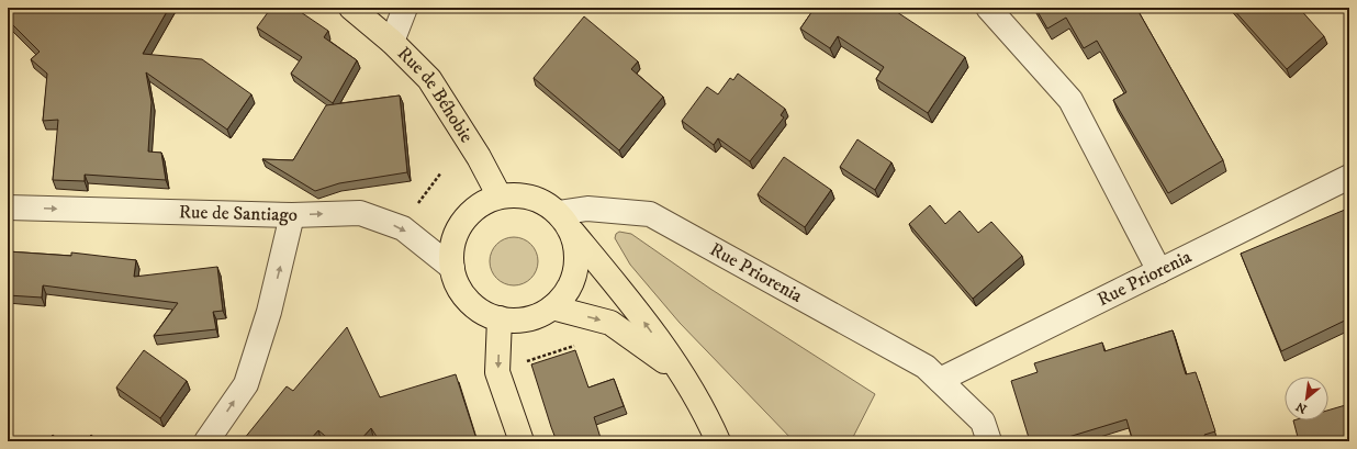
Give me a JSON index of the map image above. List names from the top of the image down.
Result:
{
  "streets": {
    "main road": ["Rue de Béhobie"],
    "street": ["Rue de Santiago", "Rue Priorenia"]
  },
  "crossings": [
    ["Rue de Béhobie", "Rue de Santiago"],
    ["Rue de Béhobie", "Rue Priorenia"],
    ["Rue de Santiago", "Rue Priorenia"]
  ],
  "one_way": ["Rue de Santiago"],
  "north": "bottom left"
}
